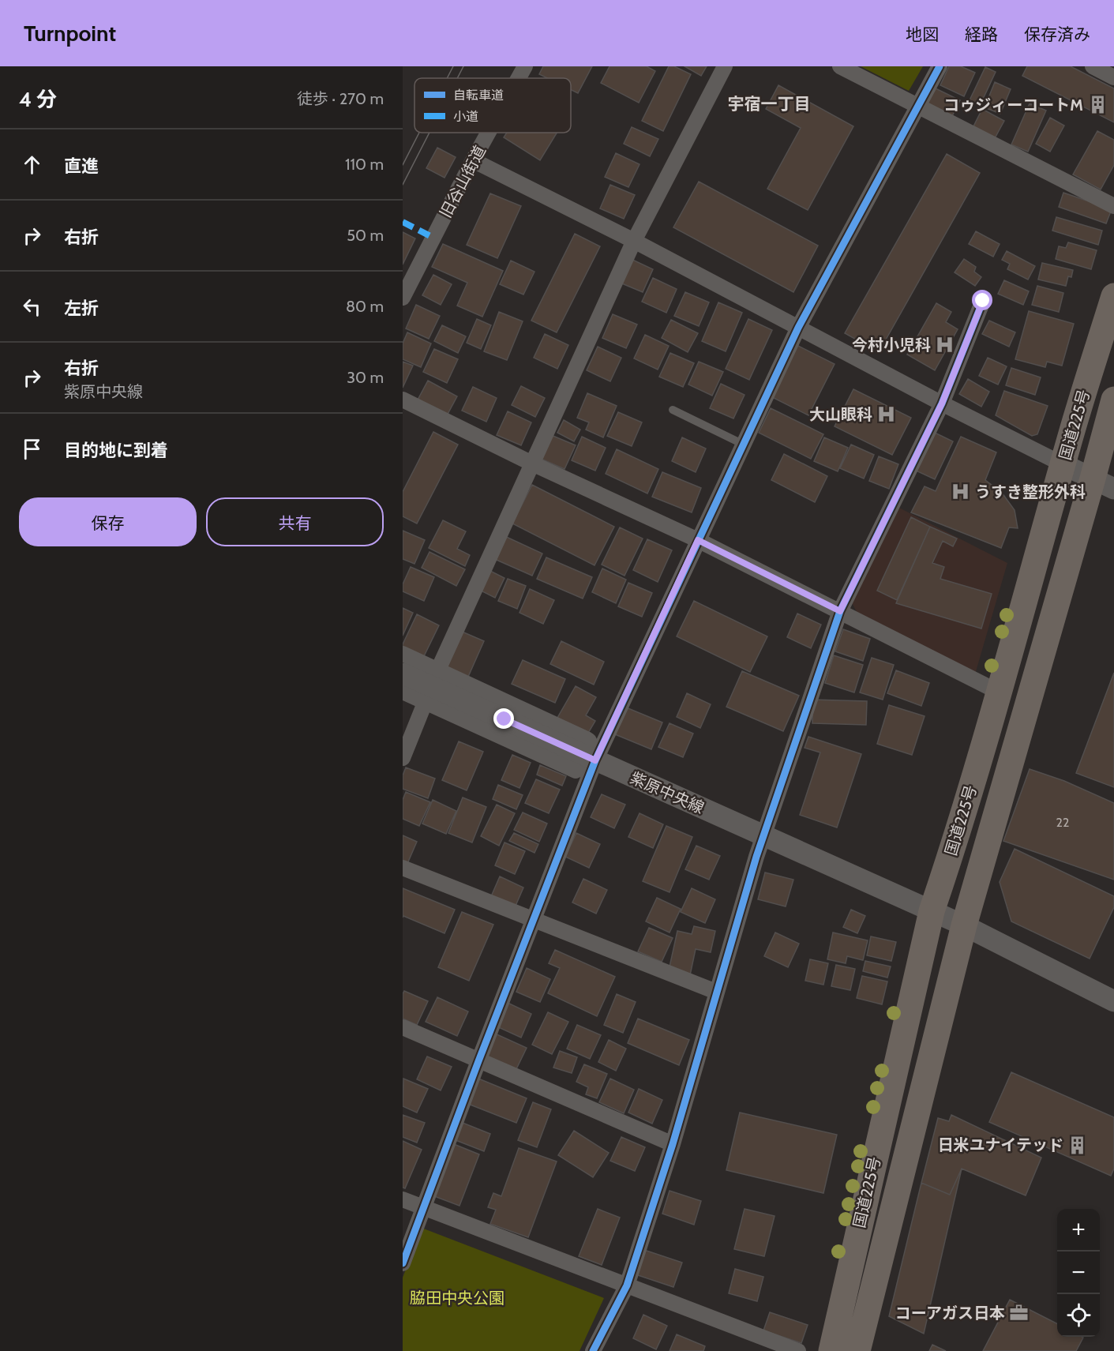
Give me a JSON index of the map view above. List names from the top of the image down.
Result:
{
  "streets": {
    "highway": ["国道225号"],
    "street": ["旧谷山街道", "紫原中央線"]
  },
  "crossings": [
    ["国道225号", "紫原中央線"]
  ],
  "districts": ["宇宿一丁目"],
  "parks": ["脇田中央公園"],
  "places": {
    "building": ["コゥジィーコートM", "日米ユナイテッド"],
    "hospital": ["今村小児科", "大山眼科", "うすき整形外科"],
    "office": ["コーアガス日本"]
  },
  "house_numbers": ["22"],
  "legend": ["自転車道", "小道"],
  "page": {
    "header": "Turnpoint",
    "nav": ["地図", "経路", "保存済み"],
    "heading": ["4 分", "徒歩 · 270 m"],
    "list": [
      ["直進", "110 m"],
      ["右折", "50 m"],
      ["左折", "80 m"],
      ["右折", "紫原中央線", "30 m"],
      "目的地に到着"
    ],
    "buttons": ["保存", "共有"],
    "map_buttons": ["+", "−"]
  }
}
